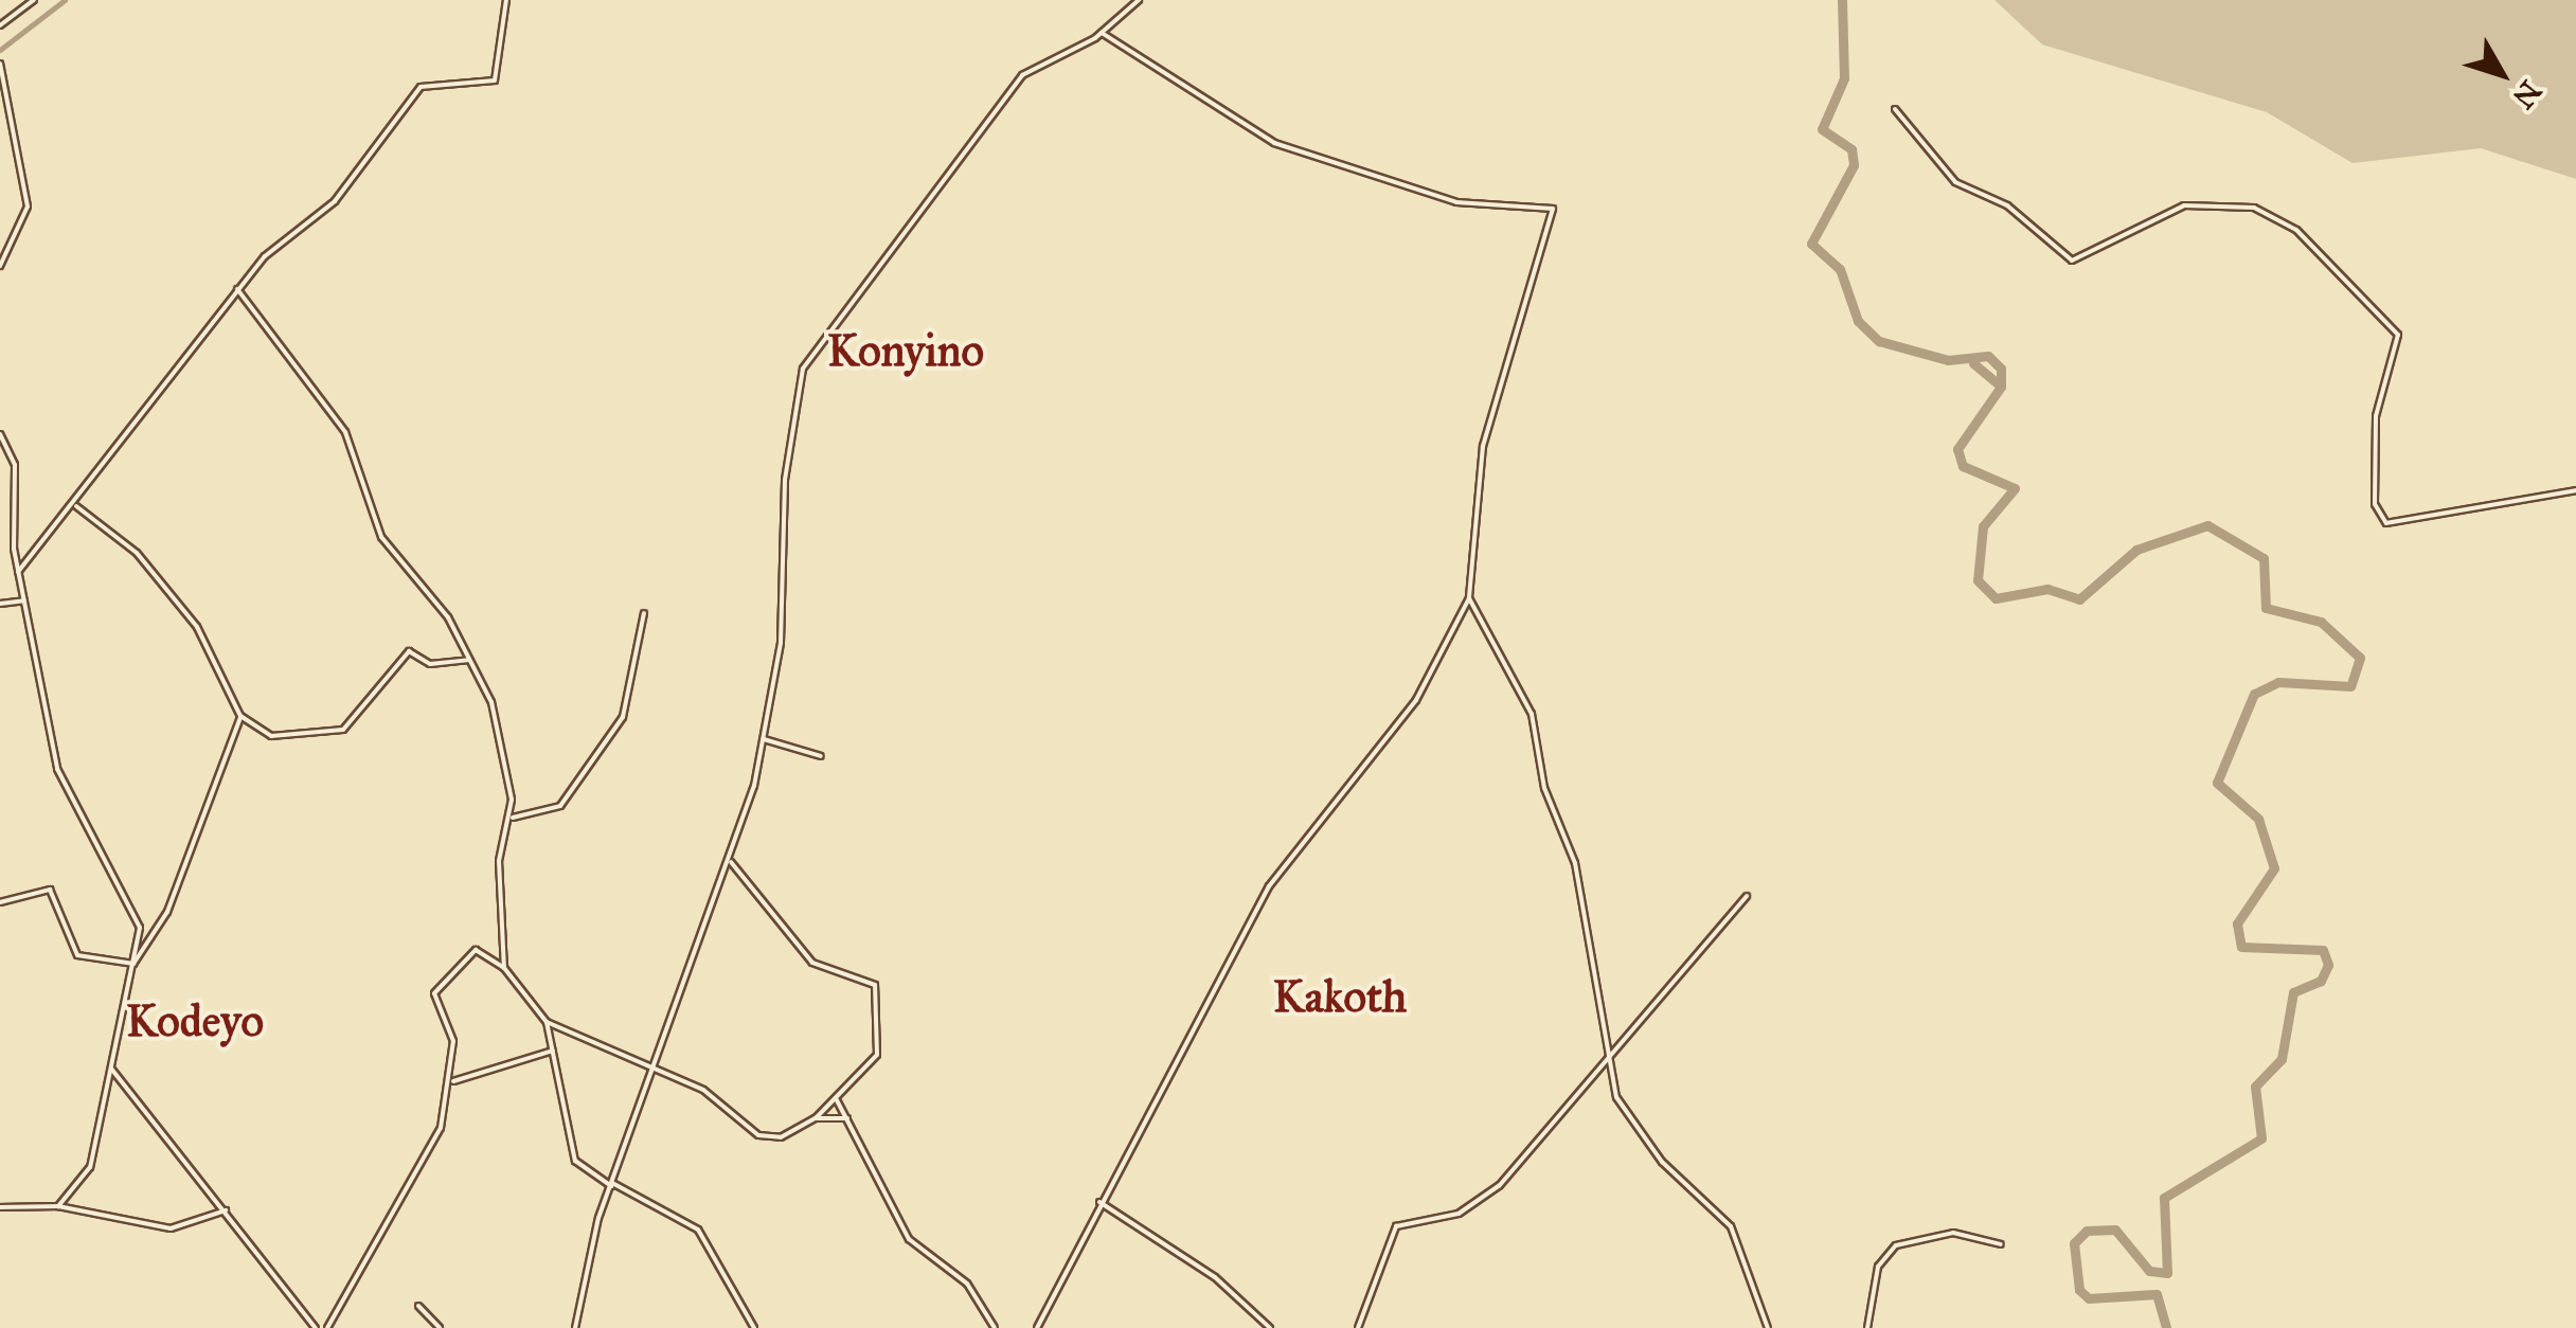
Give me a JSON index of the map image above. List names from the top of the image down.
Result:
{
  "districts": ["Konyino", "Kakoth", "Kodeyo"],
  "north": "bottom right"
}
